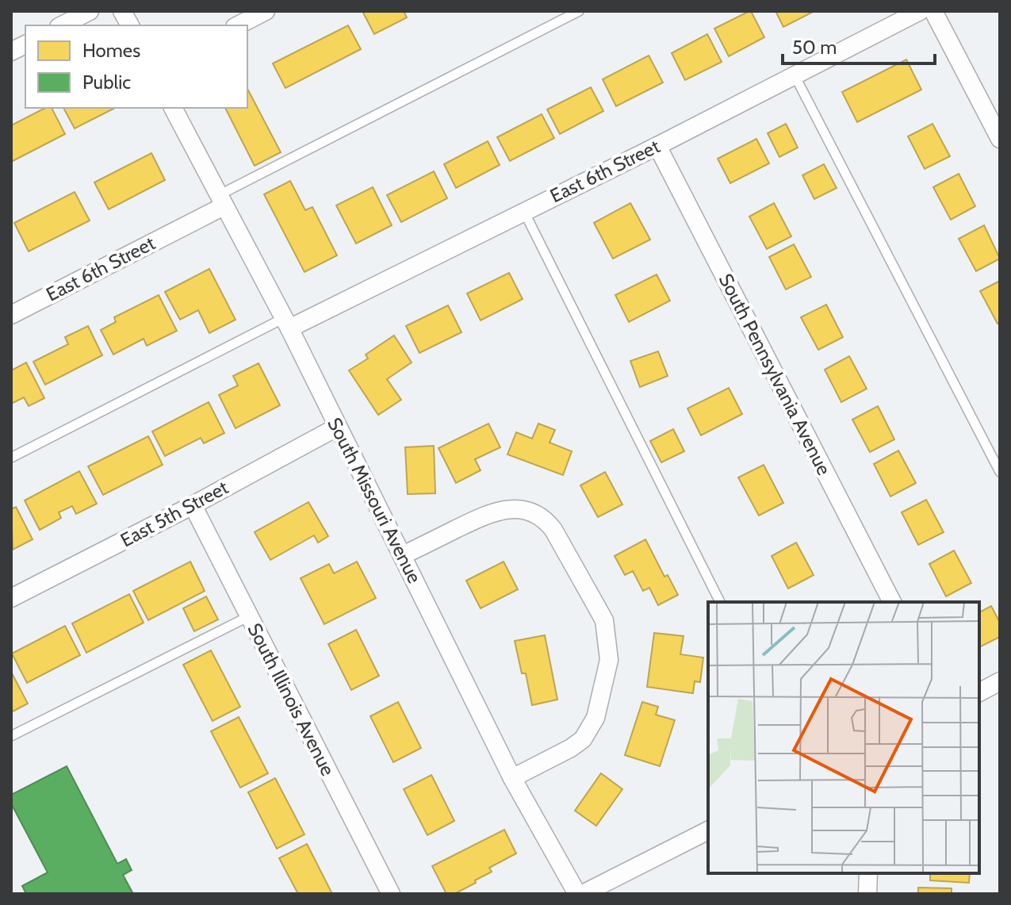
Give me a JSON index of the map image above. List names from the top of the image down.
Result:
{
  "streets": {
    "street": [
      "East 6th Street",
      "South Pennsylvania Avenue",
      "South Missouri Avenue",
      "East 5th Street",
      "South Illinois Avenue"
    ]
  },
  "crossings": [
    ["East 6th Street", "South Pennsylvania Avenue"],
    ["East 6th Street", "South Missouri Avenue"],
    ["South Missouri Avenue", "East 5th Street"],
    ["East 5th Street", "South Illinois Avenue"]
  ],
  "legend": ["Homes", "Public"],
  "scale_bar": "50 m"
}
